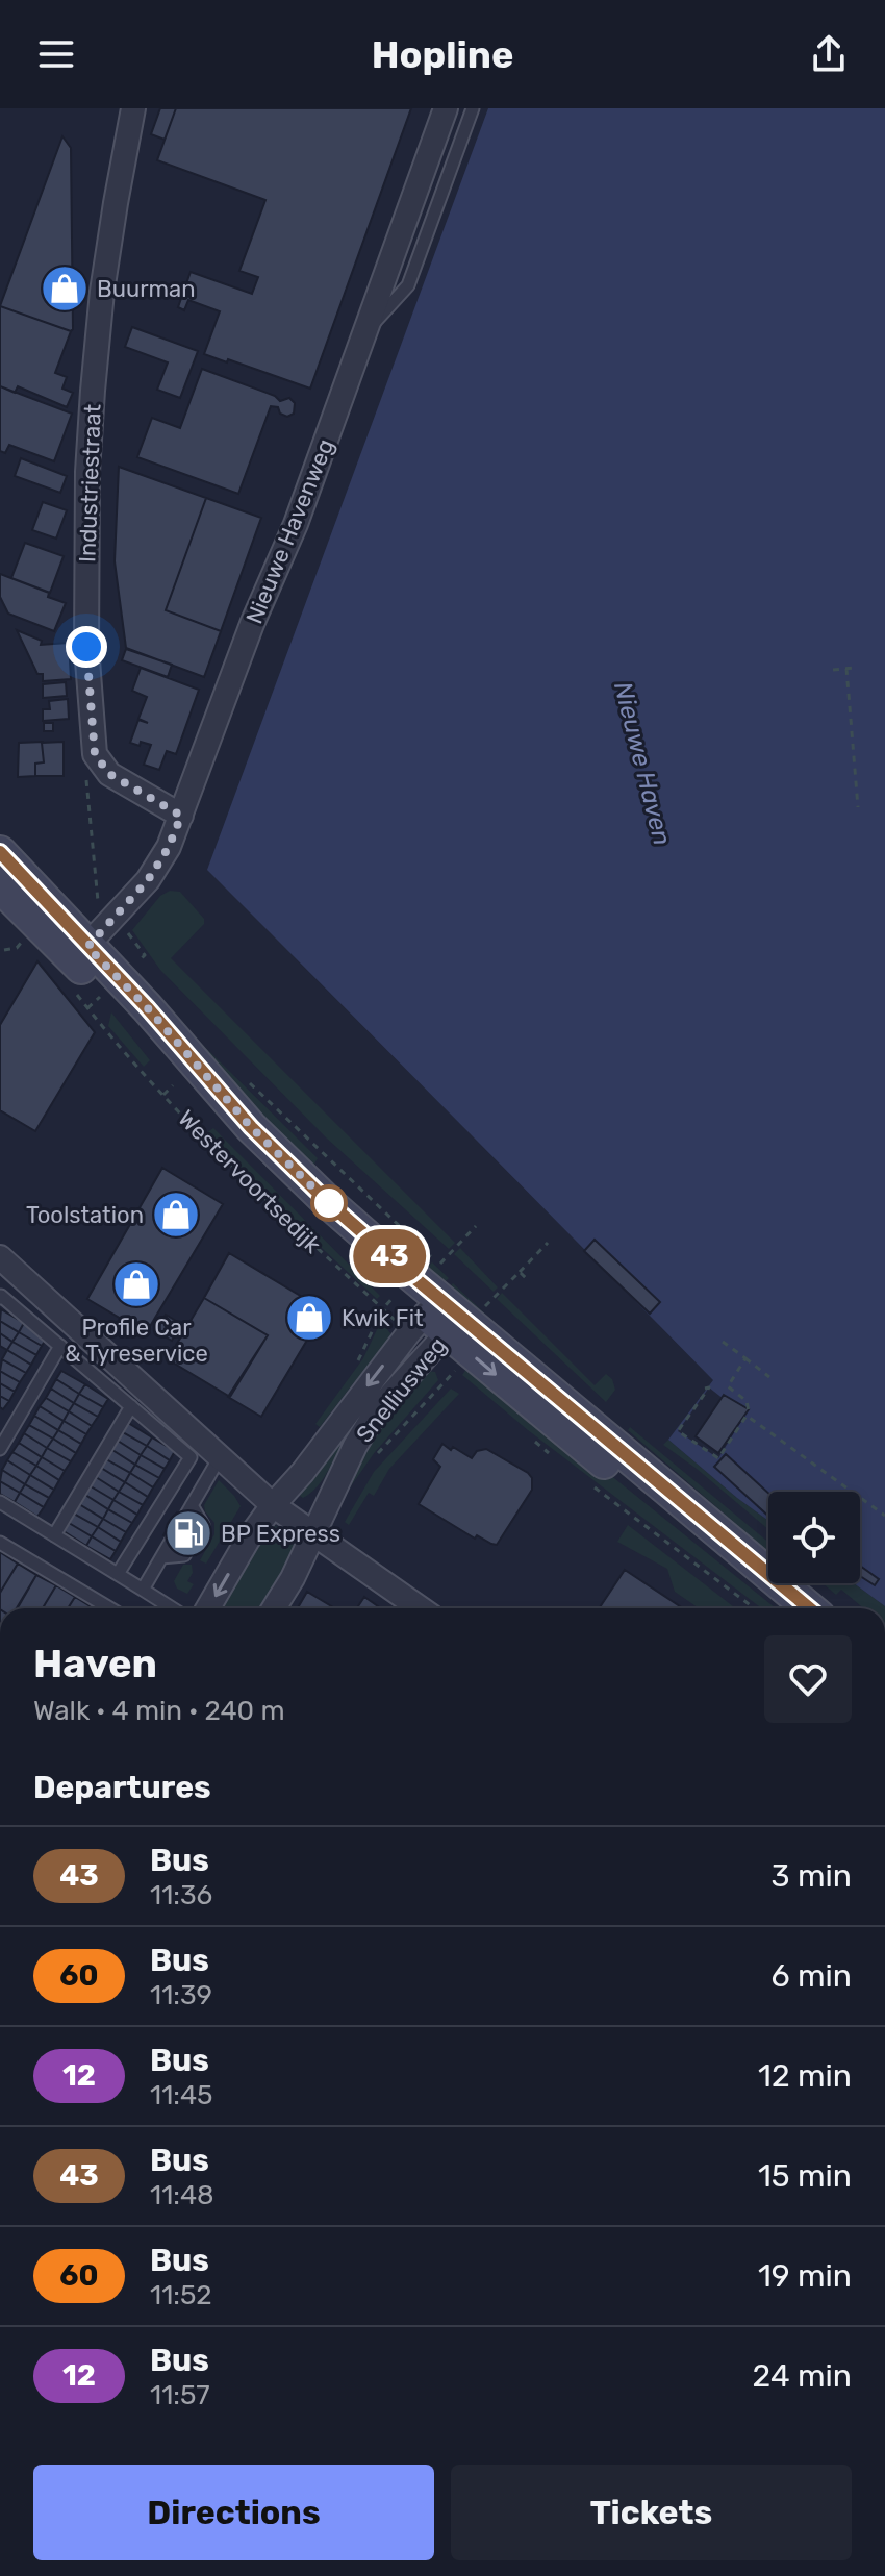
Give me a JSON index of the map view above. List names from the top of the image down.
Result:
{
  "streets": {
    "main road": ["Westervoortsedijk"],
    "street": ["Industriestraat", "Nieuwe Havenweg", "Snelliusweg"]
  },
  "crossings": [
    ["Industriestraat", "Nieuwe Havenweg"],
    ["Nieuwe Havenweg", "Westervoortsedijk"],
    ["Westervoortsedijk", "Snelliusweg"]
  ],
  "water": ["Nieuwe Haven"],
  "places": {
    "shop": [
      "Buurman",
      "Toolstation",
      "Profile Car & Tyreservice",
      "Kwik Fit"
    ],
    "fuel station": ["BP Express"]
  },
  "lines": ["bus line 43"],
  "page": {
    "header": "Hopline",
    "on_map": "43",
    "heading": [
      ["Haven", "Walk · 4 min · 240 m"],
      "Departures"
    ],
    "list": [
      {
        "mark": "43",
        "name": "Bus",
        "note": "11:36",
        "value": "3 min"
      },
      {
        "mark": "60",
        "name": "Bus",
        "note": "11:39",
        "value": "6 min"
      },
      {
        "mark": "12",
        "name": "Bus",
        "note": "11:45",
        "value": "12 min"
      },
      {
        "mark": "43",
        "name": "Bus",
        "note": "11:48",
        "value": "15 min"
      },
      {
        "mark": "60",
        "name": "Bus",
        "note": "11:52",
        "value": "19 min"
      },
      {
        "mark": "12",
        "name": "Bus",
        "note": "11:57",
        "value": "24 min"
      }
    ],
    "buttons": ["Directions", "Tickets"]
  }
}
